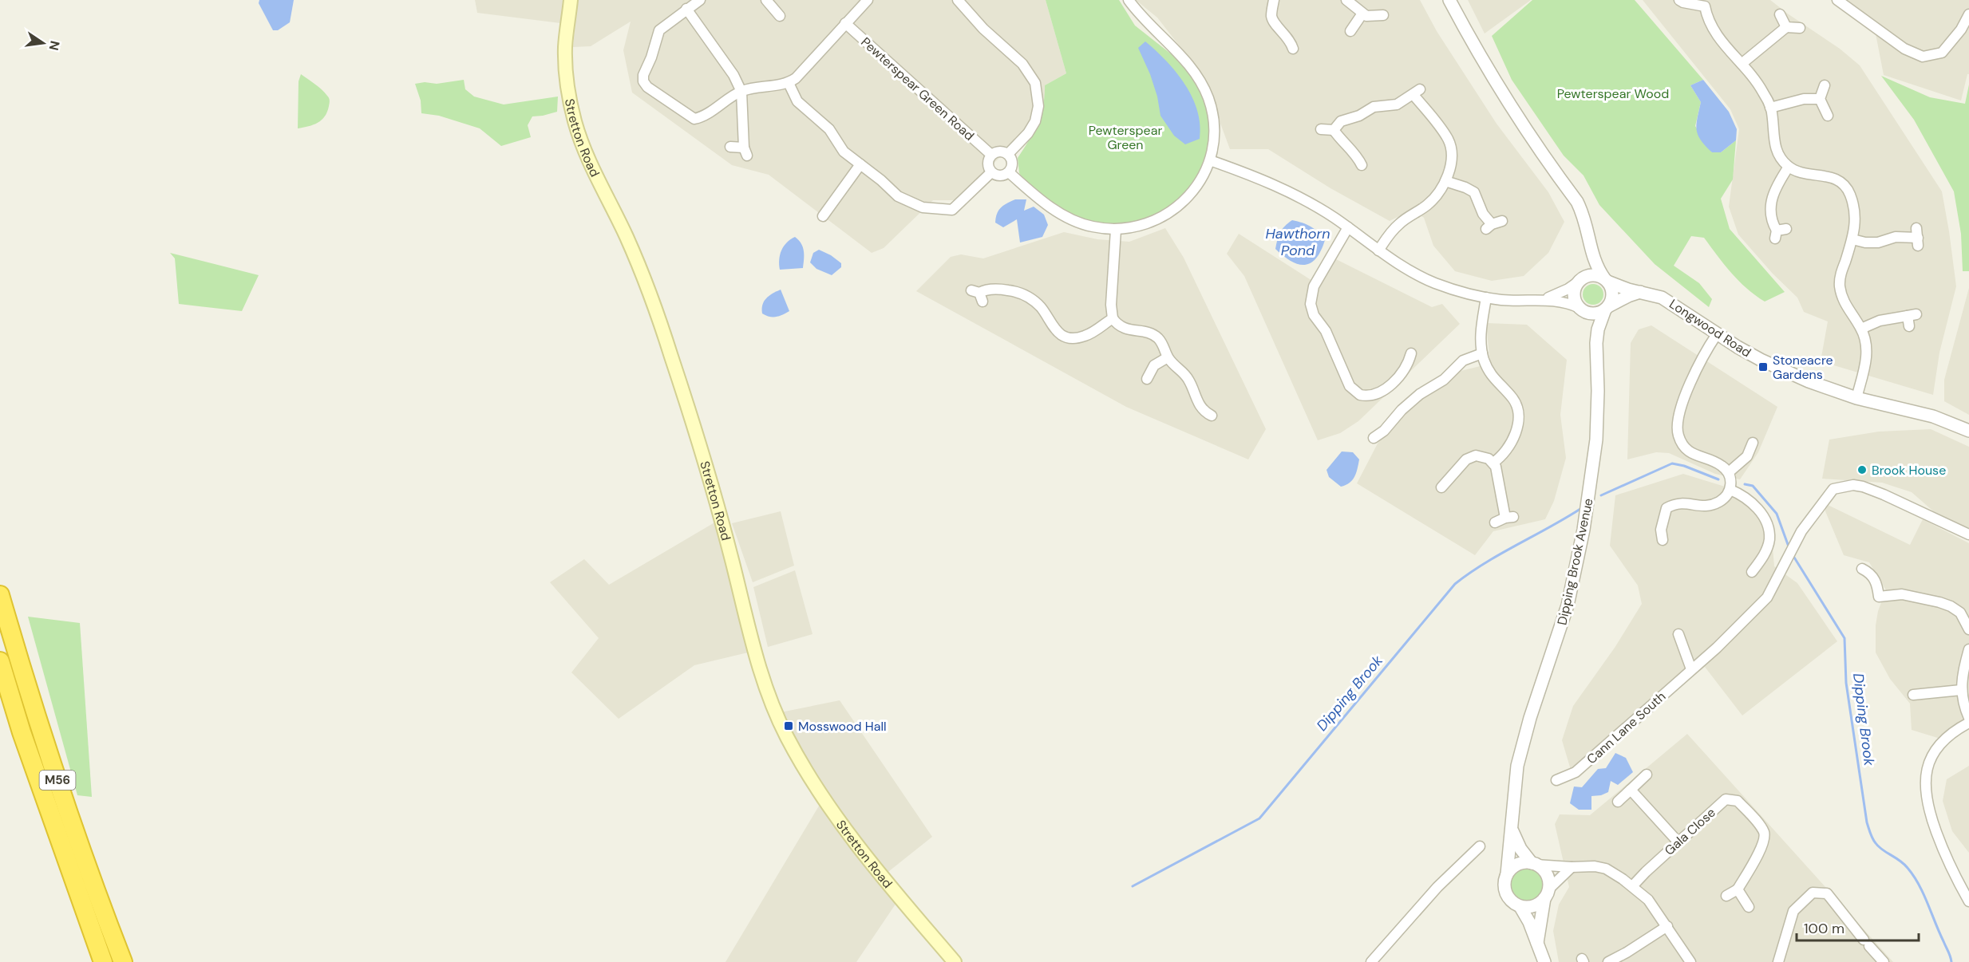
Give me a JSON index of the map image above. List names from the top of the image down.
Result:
{
  "streets": {
    "highway": ["M56"],
    "main road": ["Stretton Road"],
    "street": [
      "Pewterspear Green Road",
      "Longwood Road",
      "Dipping Brook Avenue",
      "Cann Lane South",
      "Gala Close"
    ]
  },
  "crossings": [
    ["Longwood Road", "Dipping Brook Avenue"]
  ],
  "water": ["Hawthorn Pond", "Dipping Brook"],
  "parks": ["Pewterspear Wood", "Pewterspear Green"],
  "places": {
    "transit": ["Stoneacre Gardens", "Mosswood Hall"],
    "other": ["Brook House"]
  },
  "scale_bar": "100 m",
  "north": "right"
}
